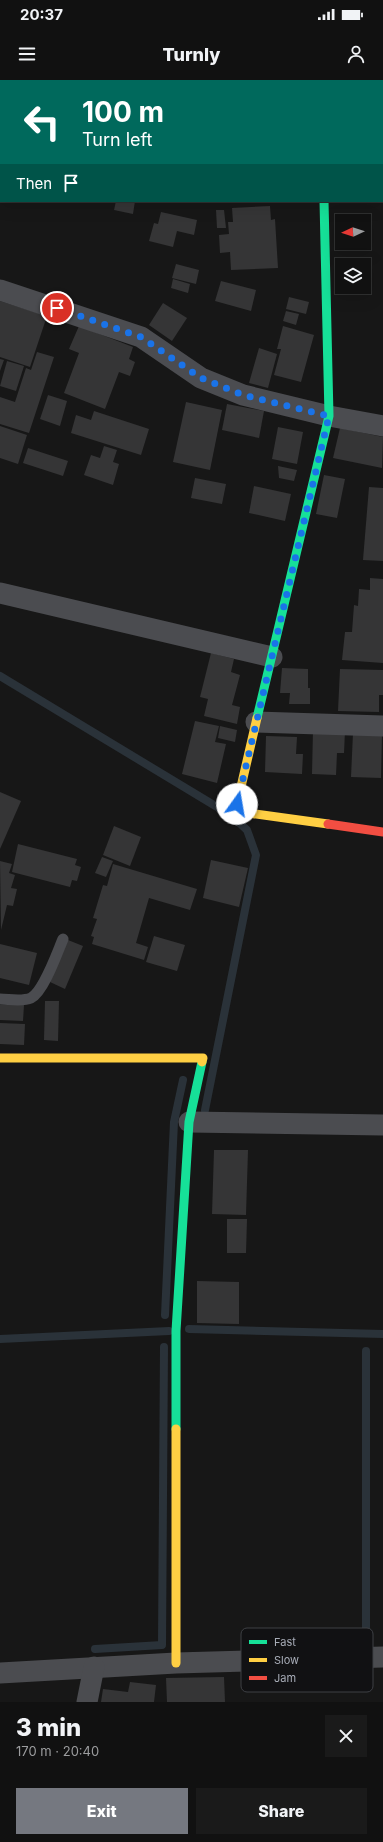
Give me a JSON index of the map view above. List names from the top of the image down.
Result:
{
  "legend": ["Fast", "Slow", "Jam"],
  "north": "left",
  "page": {
    "status": "20:37",
    "header": "Turnly",
    "turn": ["100 m", "Turn left"],
    "then": "Then",
    "heading": ["3 min", "170 m · 20:40"],
    "buttons": ["Exit", "Share"]
  }
}
